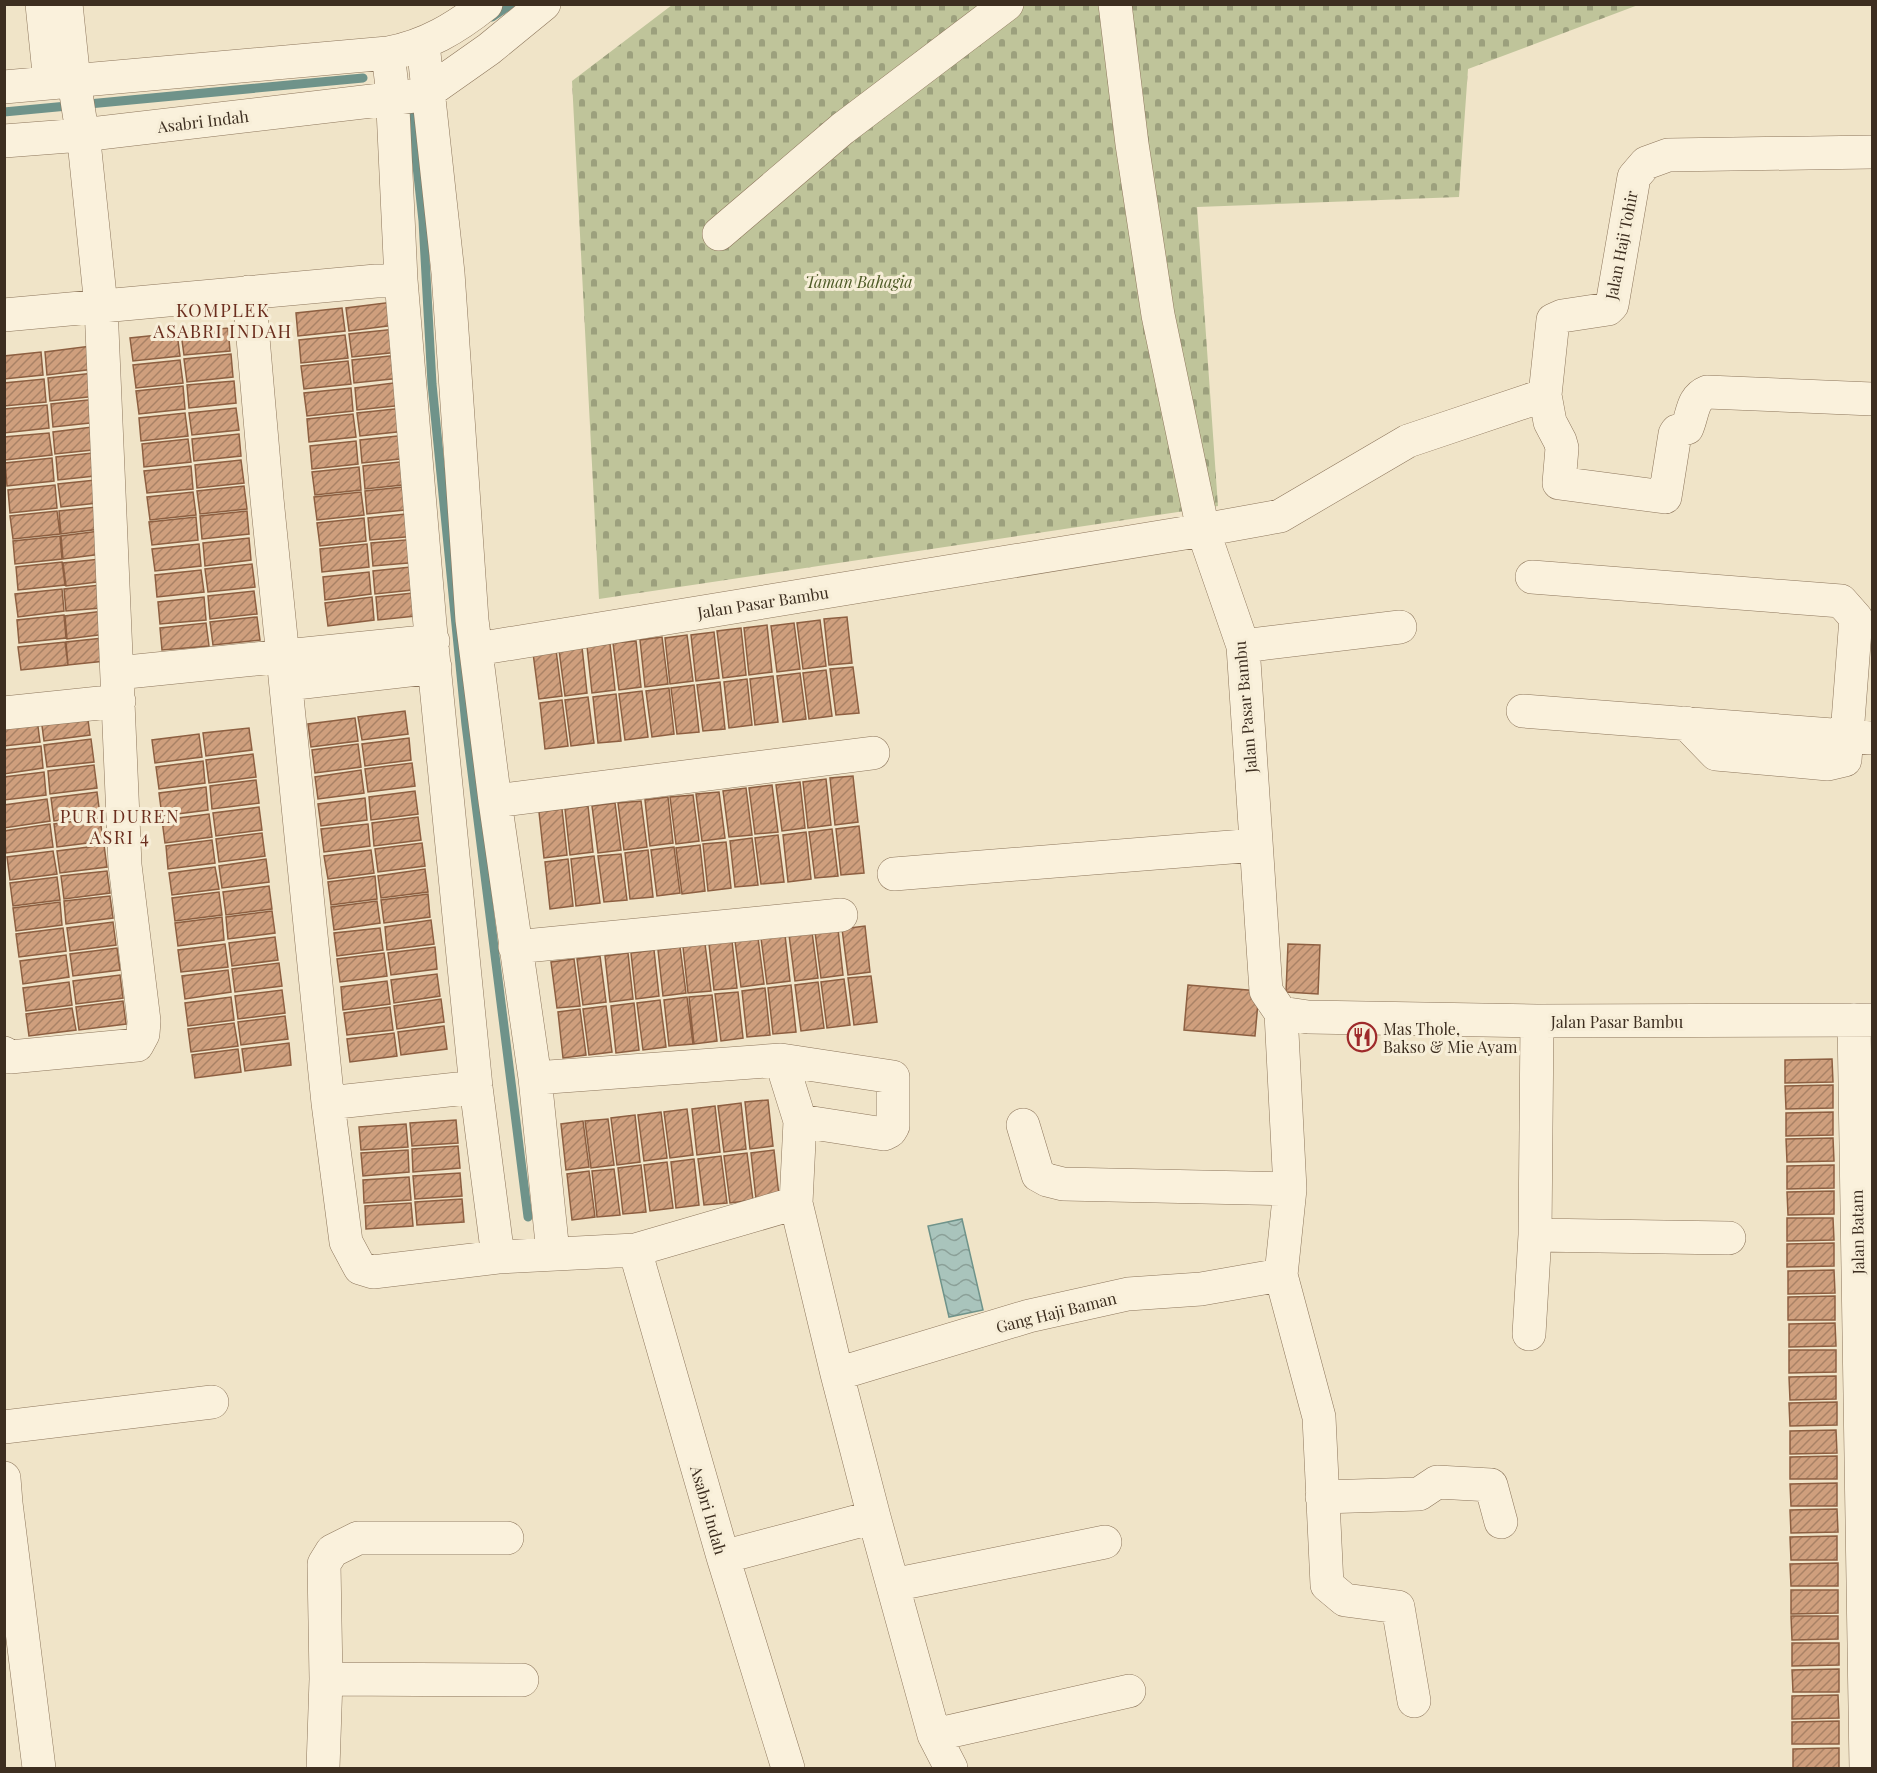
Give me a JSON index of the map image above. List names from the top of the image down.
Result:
{
  "streets": {
    "street": [
      "Asabri Indah",
      "Jalan Haji Tohir",
      "Jalan Pasar Bambu",
      "Jalan Batam",
      "Gang Haji Baman"
    ]
  },
  "crossings": [
    ["Jalan Pasar Bambu", "Jalan Batam"]
  ],
  "districts": ["KOMPLEK ASABRI INDAH", "PURI DUREN ASRI 4"],
  "parks": ["Taman Bahagia"],
  "places": {
    "restaurant": ["Mas Thole, Bakso & Mie Ayam"]
  }
}
